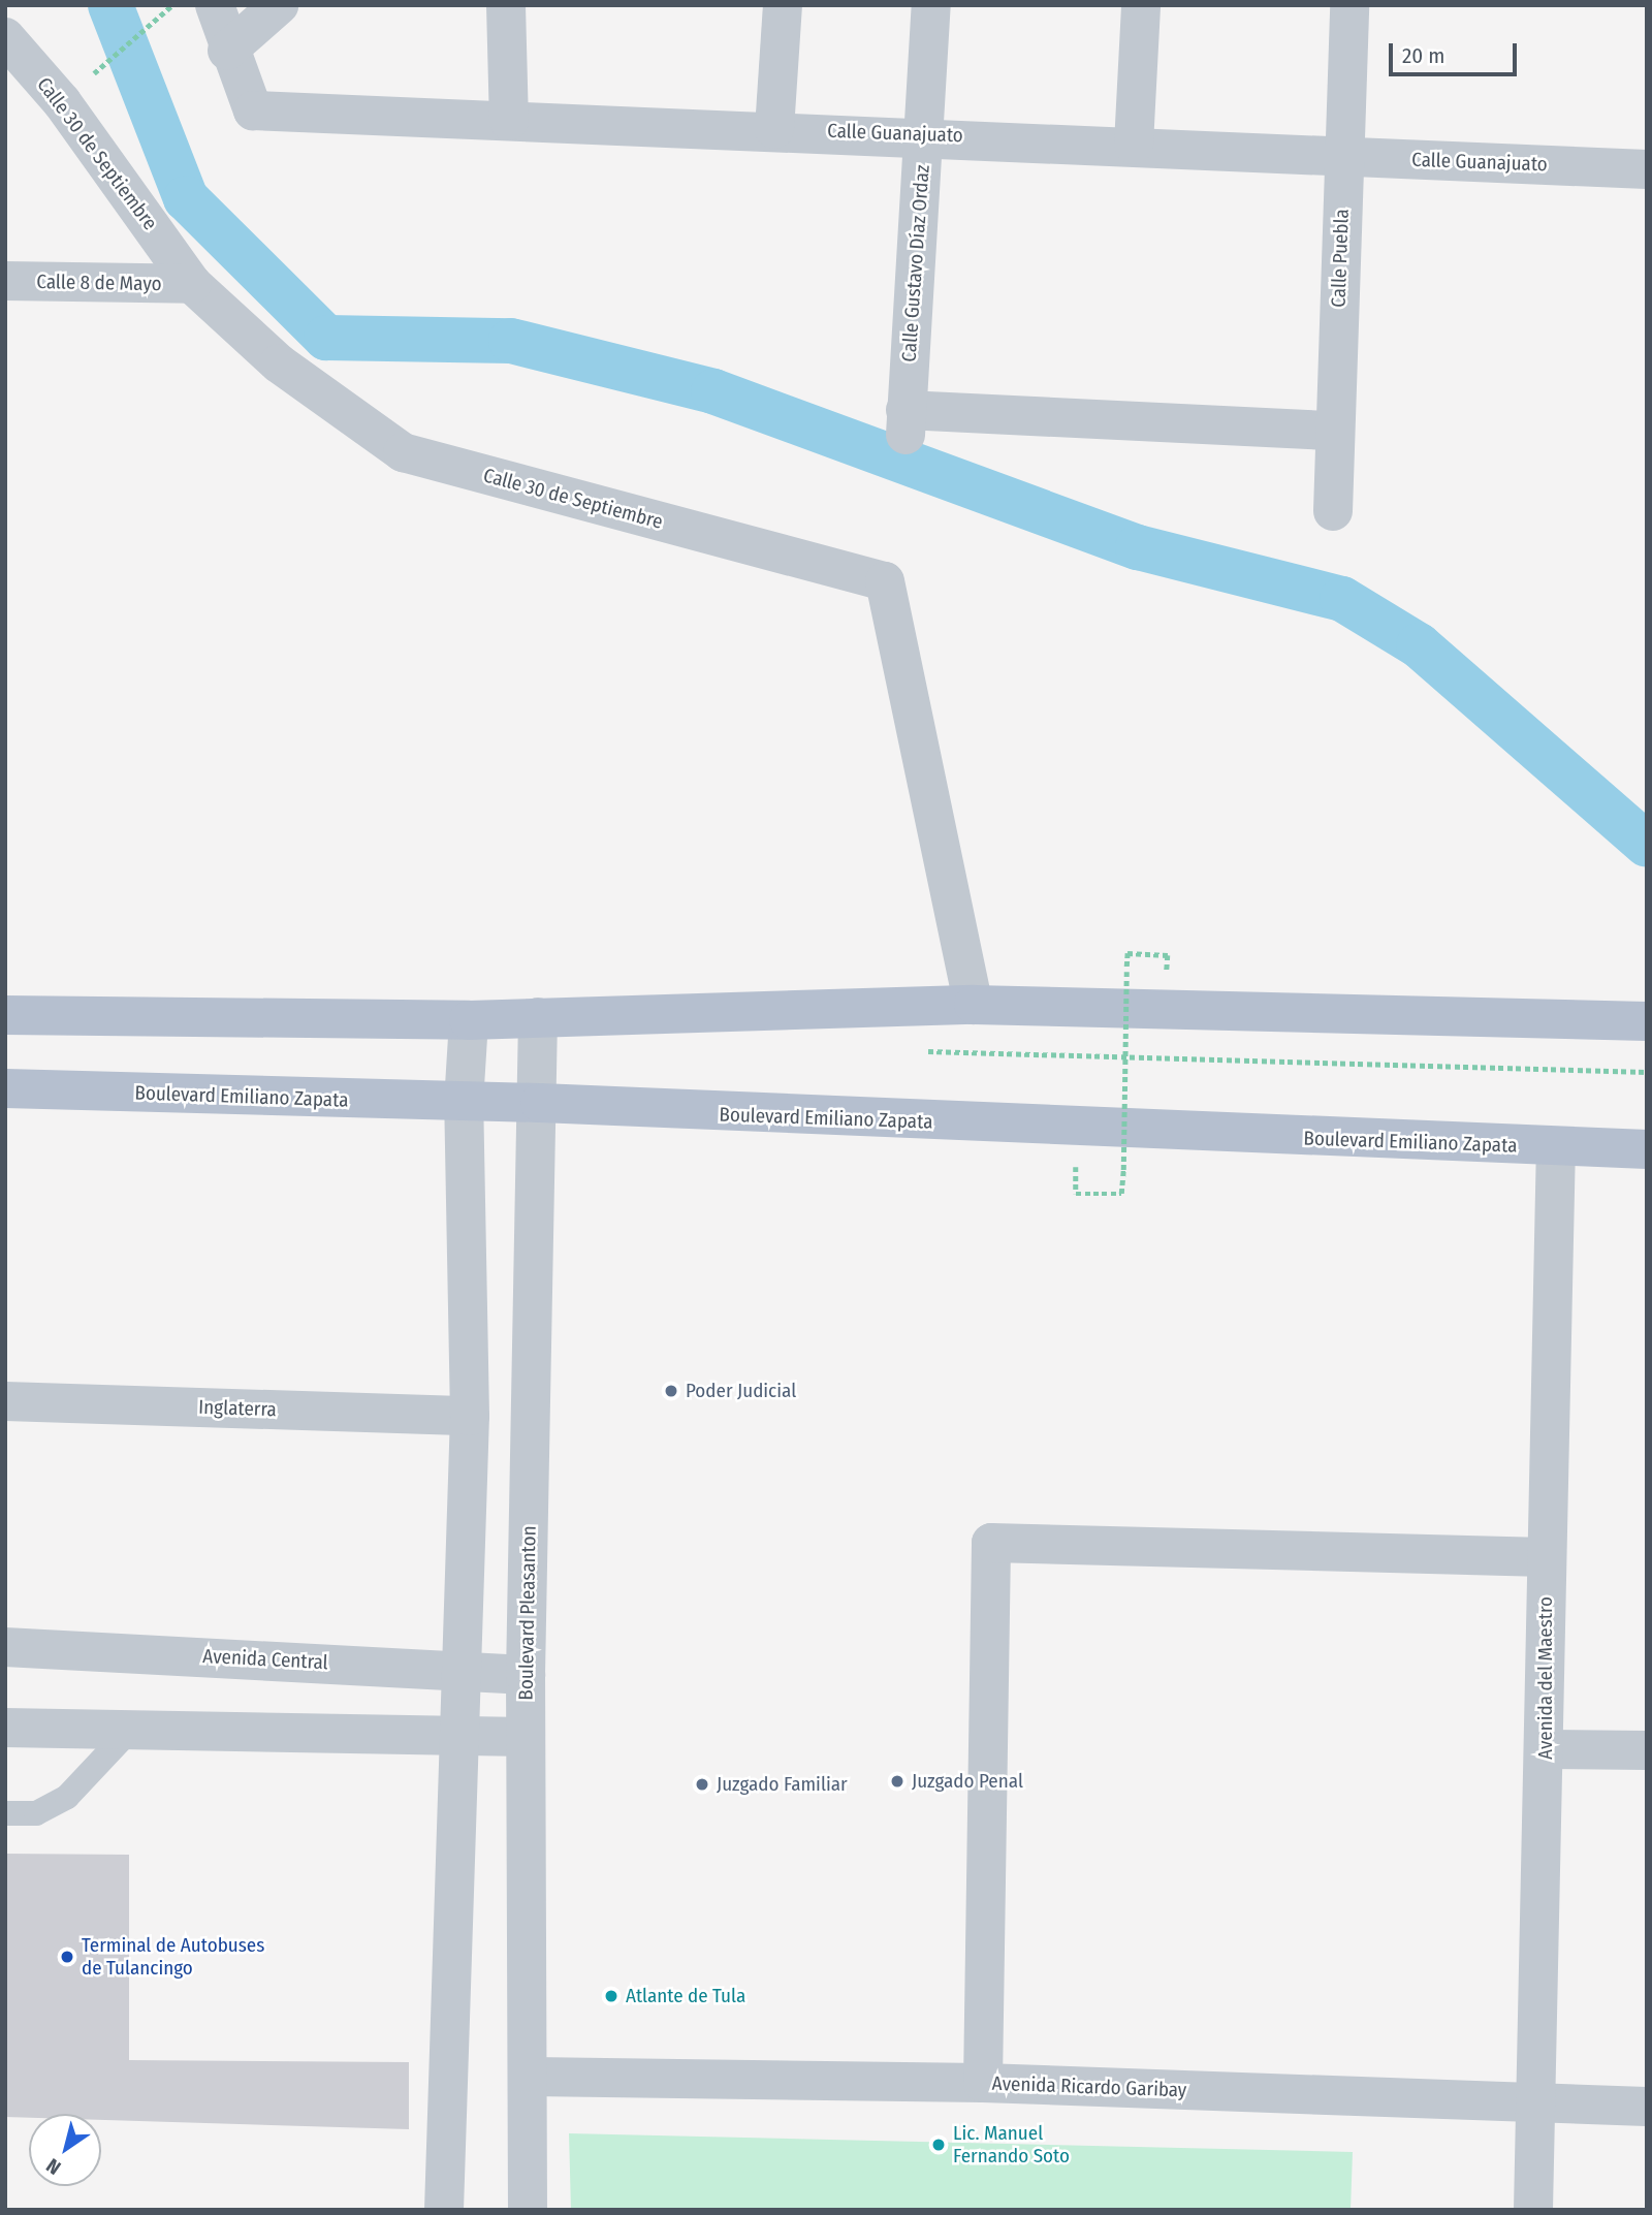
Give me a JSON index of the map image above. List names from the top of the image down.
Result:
{
  "streets": {
    "main road": ["Boulevard Emiliano Zapata"],
    "street": [
      "Calle Guanajuato",
      "Calle 30 de Septiembre",
      "Calle Puebla",
      "Calle Gustavo Díaz Ordaz",
      "Calle 8 de Mayo",
      "Inglaterra",
      "Boulevard Pleasanton",
      "Avenida Central",
      "Avenida del Maestro",
      "Avenida Ricardo Garibay"
    ]
  },
  "crossings": [
    ["Calle Guanajuato", "Calle Puebla"],
    ["Calle Guanajuato", "Calle Gustavo Díaz Ordaz"],
    ["Calle 30 de Septiembre", "Calle 8 de Mayo"],
    ["Calle Puebla", "Calle Gustavo Díaz Ordaz"],
    ["Boulevard Emiliano Zapata", "Boulevard Pleasanton"],
    ["Boulevard Emiliano Zapata", "Avenida del Maestro"],
    ["Boulevard Pleasanton", "Avenida Central"],
    ["Boulevard Pleasanton", "Avenida Ricardo Garibay"],
    ["Avenida del Maestro", "Avenida Ricardo Garibay"]
  ],
  "places": [
    "Poder Judicial",
    "Juzgado Penal",
    "Juzgado Familiar",
    "Terminal de Autobuses de Tulancingo",
    "Atlante de Tula",
    "Lic. Manuel Fernando Soto"
  ],
  "scale_bar": "20 m",
  "north": "bottom left"
}
